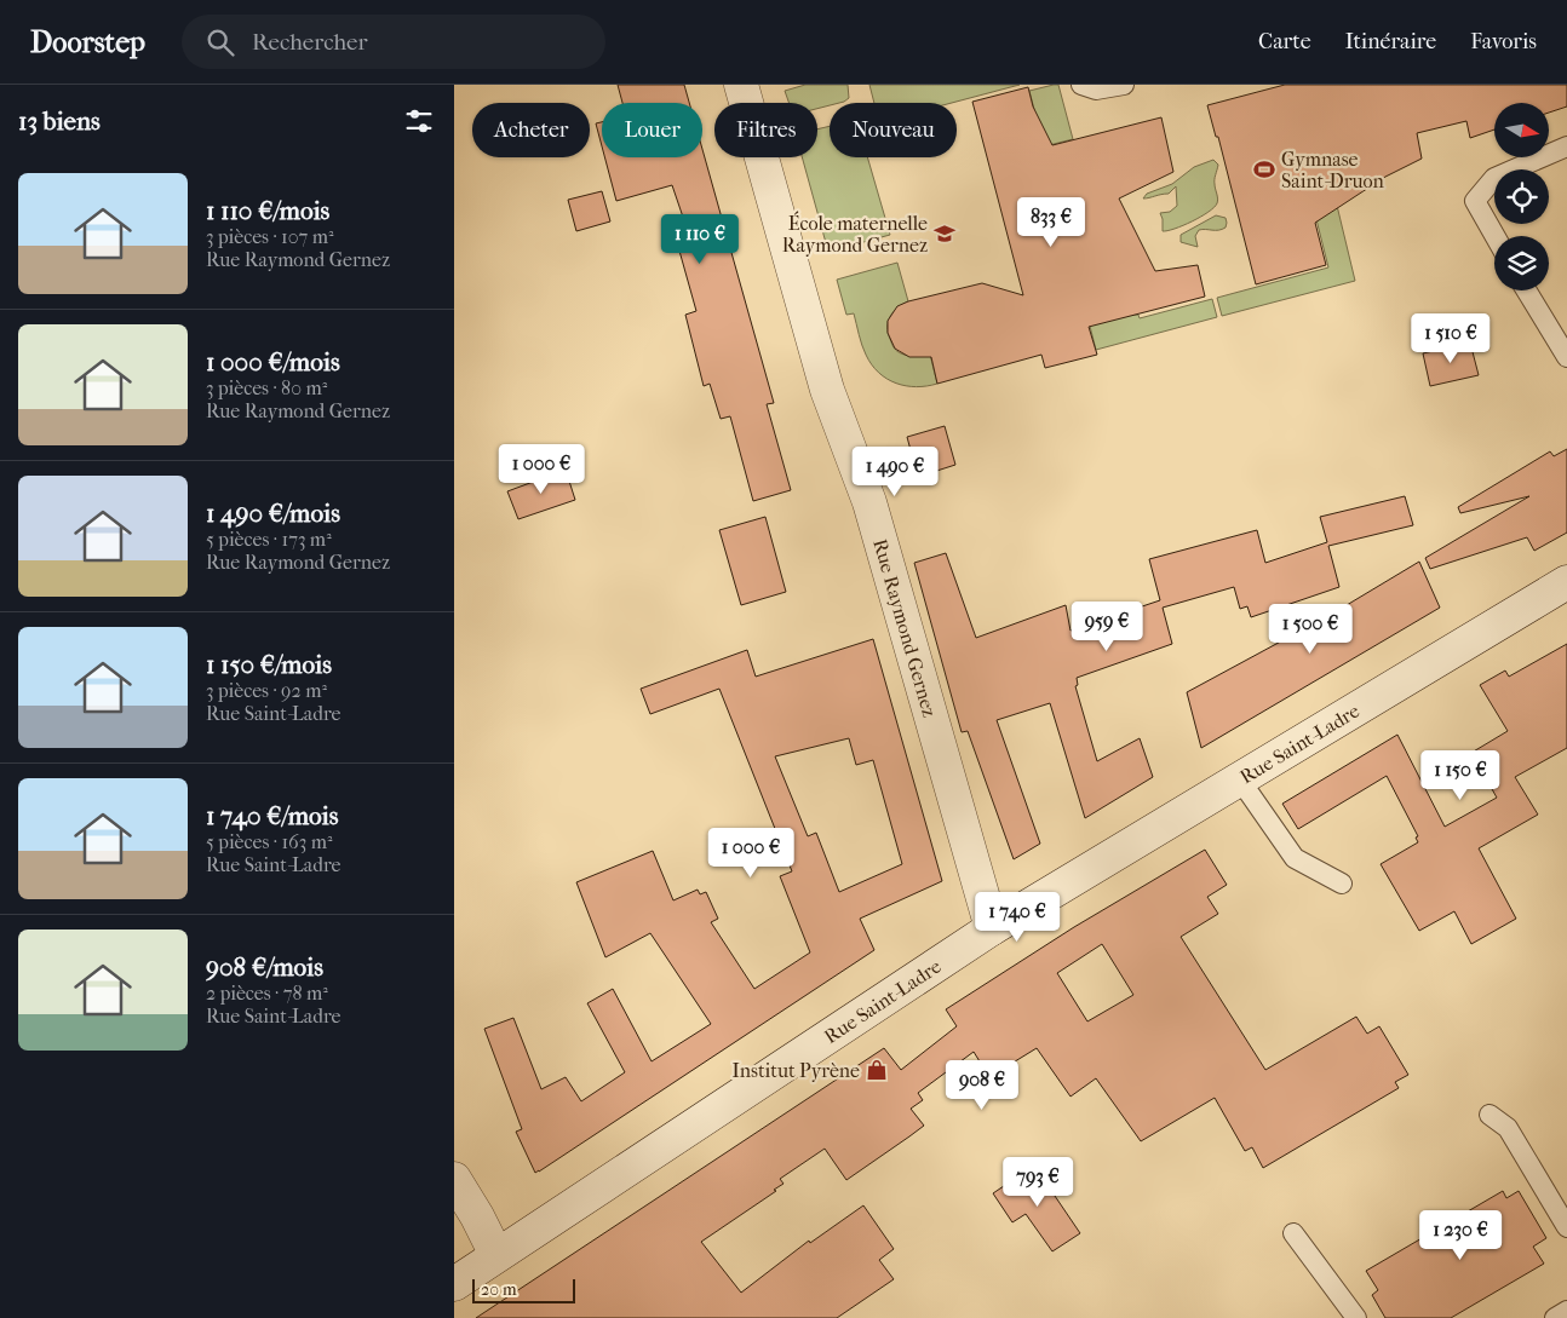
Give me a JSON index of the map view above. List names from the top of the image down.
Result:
{
  "streets": {
    "street": ["Rue Raymond Gernez", "Rue Saint-Ladre"]
  },
  "crossings": [
    ["Rue Raymond Gernez", "Rue Saint-Ladre"]
  ],
  "places": {
    "sports": ["Gymnase Saint-Druon"],
    "school or university": ["École maternelle Raymond Gernez"],
    "shop": ["Institut Pyrène"]
  },
  "scale_bar": "20 m",
  "north": "right",
  "page": {
    "header": "Doorstep",
    "search": "Rechercher",
    "nav": ["Carte", "Itinéraire", "Favoris"],
    "heading": "13 biens",
    "chip": [
      "Acheter",
      "Louer",
      "Filtres",
      "Nouveau"
    ],
    "list": [
      {
        "name": "1 110 €/mois",
        "note": "3 pièces · 107 m² · Rue Raymond Gernez"
      },
      {
        "name": "1 000 €/mois",
        "note": "3 pièces · 80 m² · Rue Raymond Gernez"
      },
      {
        "name": "1 490 €/mois",
        "note": "5 pièces · 173 m² · Rue Raymond Gernez"
      },
      {
        "name": "1 150 €/mois",
        "note": "3 pièces · 92 m² · Rue Saint-Ladre"
      },
      {
        "name": "1 740 €/mois",
        "note": "5 pièces · 163 m² · Rue Saint-Ladre"
      },
      {
        "name": "908 €/mois",
        "note": "2 pièces · 78 m² · Rue Saint-Ladre"
      }
    ],
    "price": [
      "833 €",
      "1 110 €",
      "1 510 €",
      "1 000 €",
      "1 490 €",
      "959 €",
      "1 500 €",
      "1 150 €",
      "1 000 €",
      "1 740 €",
      "908 €",
      "793 €",
      "1 230 €"
    ],
    "scale": "20 m"
  }
}
